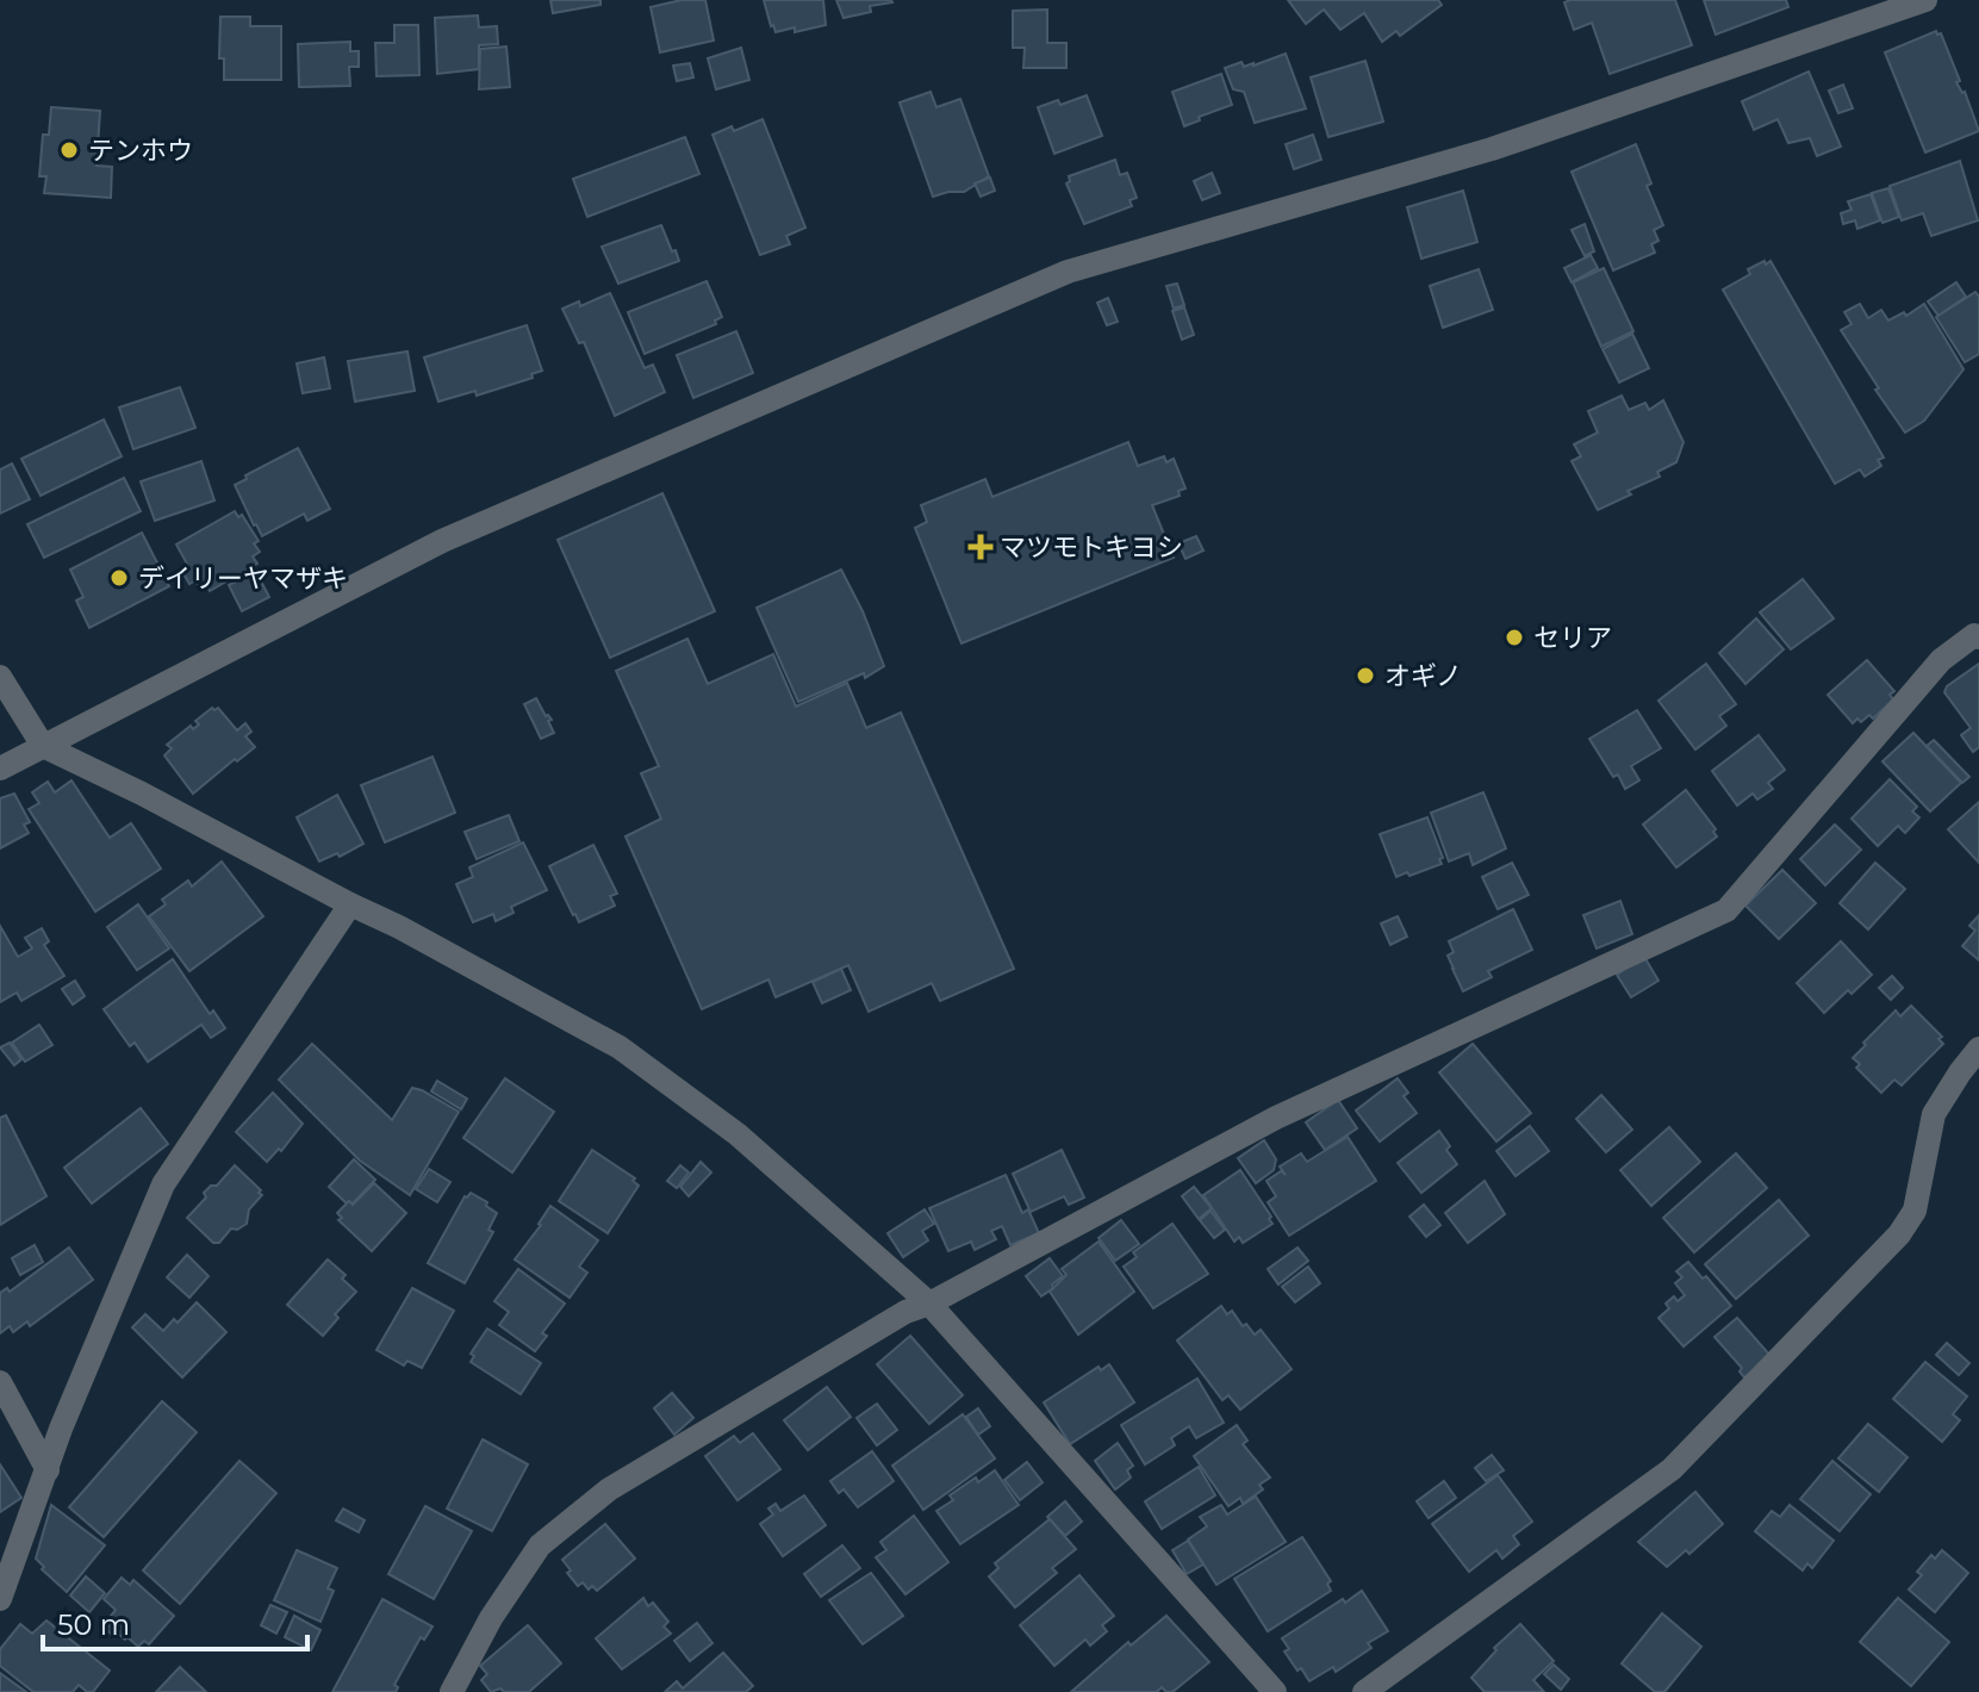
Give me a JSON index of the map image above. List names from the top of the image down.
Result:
{
  "places": {
    "other": [
      "テンホウ",
      "デイリーヤマザキ",
      "セリア",
      "オギノ"
    ],
    "health": ["マツモトキヨシ"]
  },
  "scale_bar": "50 m"
}
